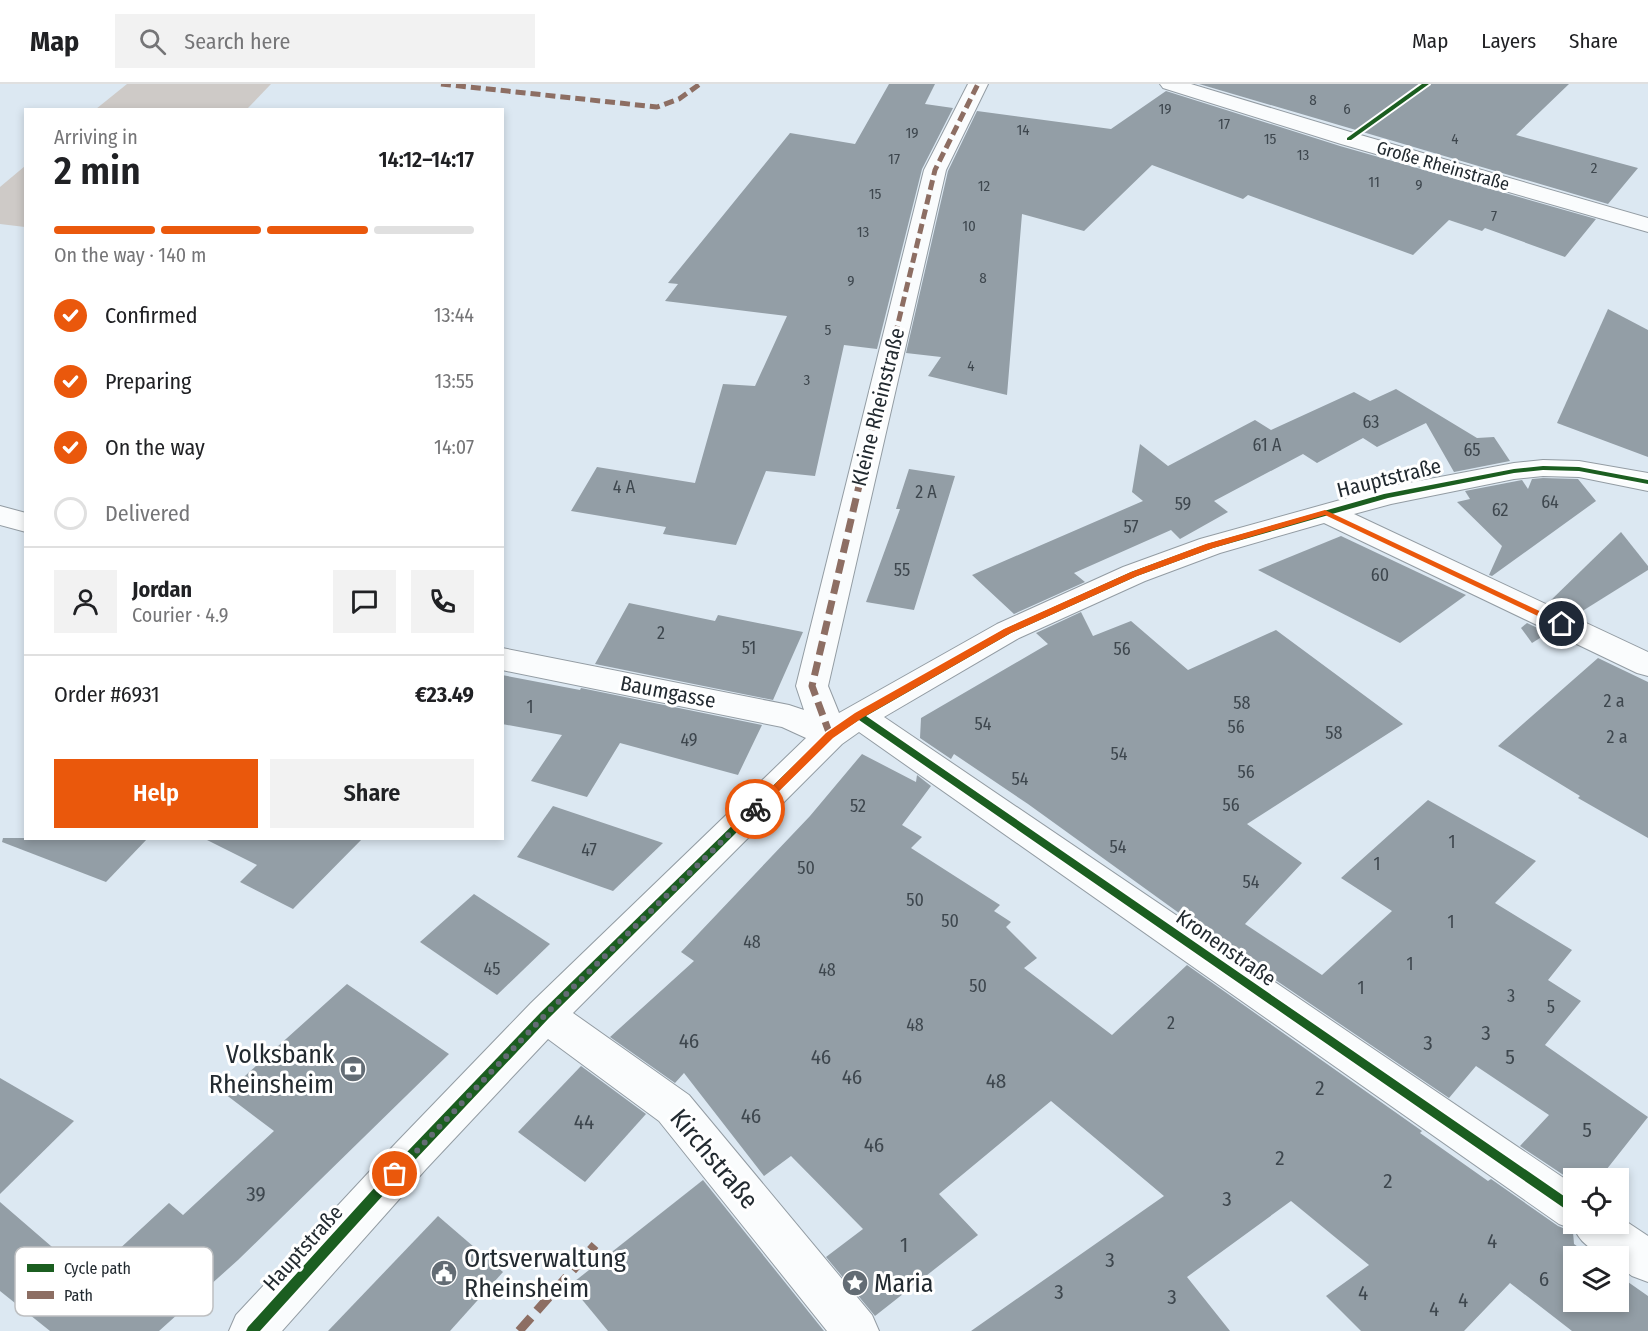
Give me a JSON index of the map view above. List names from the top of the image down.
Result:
{
  "streets": {
    "street": [
      "Große Rheinstraße",
      "Kleine Rheinstraße",
      "Hauptstraße",
      "Baumgasse",
      "Kronenstraße",
      "Kirchstraße"
    ]
  },
  "crossings": [
    ["Kleine Rheinstraße", "Hauptstraße"],
    ["Kleine Rheinstraße", "Baumgasse"],
    ["Kleine Rheinstraße", "Kronenstraße"],
    ["Hauptstraße", "Baumgasse"],
    ["Hauptstraße", "Kronenstraße"],
    ["Hauptstraße", "Kirchstraße"],
    ["Baumgasse", "Kronenstraße"]
  ],
  "places": {
    "bank": ["Volksbank Rheinsheim"],
    "public building": ["Ortsverwaltung Rheinsheim"],
    "place": ["Maria"]
  },
  "house_numbers": [
    "8",
    "19",
    "6",
    "17",
    "14",
    "19",
    "15",
    "4",
    "13",
    "17",
    "2",
    "11",
    "9",
    "12",
    "15",
    "7",
    "10",
    "13",
    "8",
    "9",
    "5",
    "4",
    "3",
    "63",
    "61 A",
    "65",
    "4 A",
    "2 A",
    "64",
    "59",
    "62",
    "57",
    "55",
    "60",
    "2",
    "51",
    "56",
    "2 a",
    "58",
    "1",
    "54",
    "56",
    "58",
    "2 a",
    "49",
    "54",
    "56",
    "54",
    "56",
    "52",
    "1",
    "54",
    "47",
    "1",
    "50",
    "54",
    "50",
    "50",
    "1",
    "48",
    "1",
    "45",
    "48",
    "50",
    "1",
    "3",
    "5",
    "2",
    "48",
    "3",
    "46",
    "3",
    "46",
    "5",
    "46",
    "48",
    "2",
    "46",
    "44",
    "5",
    "46",
    "2",
    "2",
    "39",
    "3",
    "4",
    "1",
    "3",
    "6",
    "3",
    "4",
    "3",
    "4",
    "4"
  ],
  "legend": ["Cycle path", "Path"],
  "page": {
    "header": "Map",
    "search": "Search here",
    "nav": ["Map", "Layers", "Share"],
    "heading": ["2 min", "Arriving in", "14:12–14:17"],
    "panel": [
      "Jordan",
      "Courier · 4.9",
      "Order #6931",
      "€23.49"
    ],
    "bar": "On the way · 140 m",
    "list": [
      ["Confirmed", "13:44"],
      ["Preparing", "13:55"],
      ["On the way", "14:07"],
      "Delivered"
    ],
    "buttons": ["Help", "Share"]
  }
}
